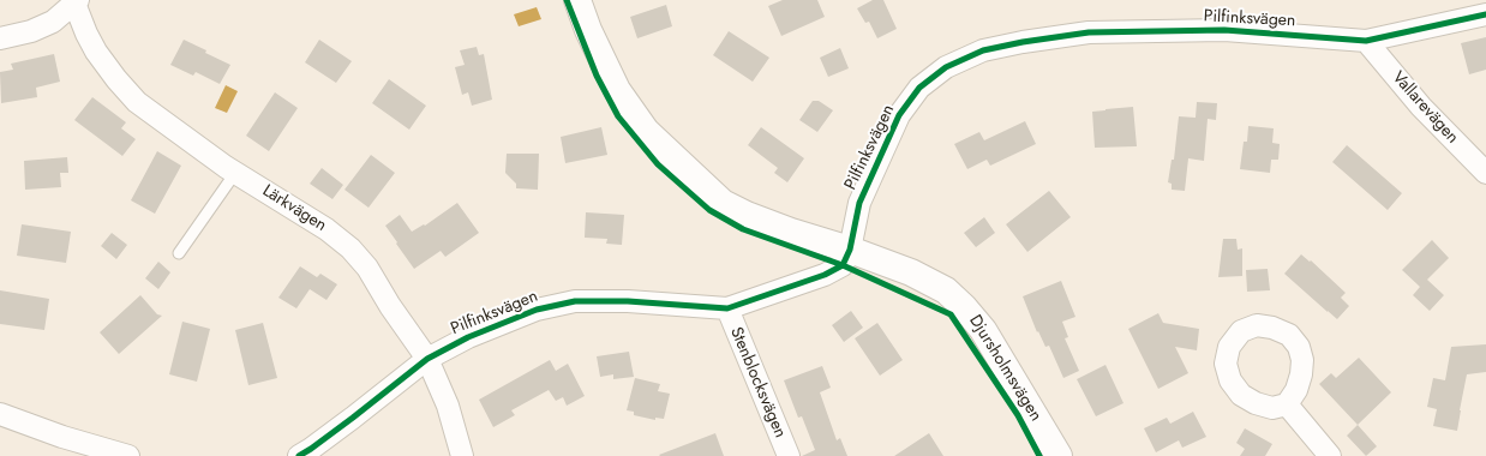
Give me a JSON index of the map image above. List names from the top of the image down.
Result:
{
  "streets": {
    "street": [
      "Pilfinksvägen",
      "Vallarevägen",
      "Lärkvägen",
      "Djursholmsvägen",
      "Stenblocksvägen"
    ]
  },
  "crossings": [
    ["Pilfinksvägen", "Vallarevägen"],
    ["Pilfinksvägen", "Lärkvägen"],
    ["Pilfinksvägen", "Djursholmsvägen"],
    ["Pilfinksvägen", "Stenblocksvägen"]
  ]
}
